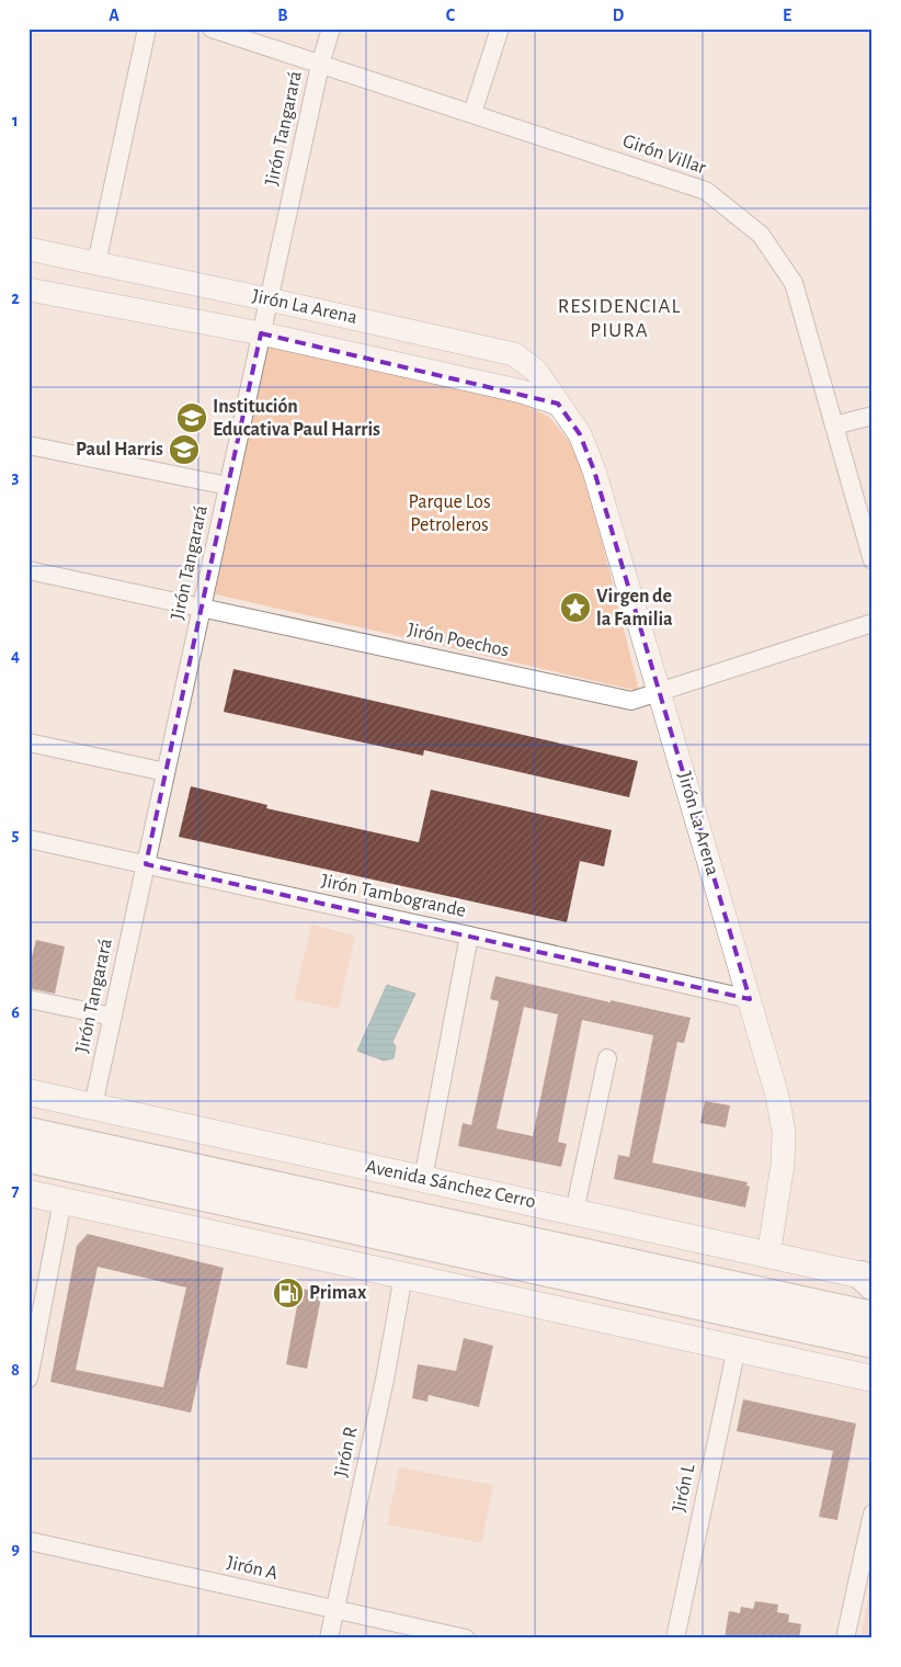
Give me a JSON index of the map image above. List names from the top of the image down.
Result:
{
  "streets": {
    "main road": ["Avenida Sánchez Cerro"],
    "street": [
      "Jirón Tangarará",
      "Girón Villar",
      "Jirón La Arena",
      "Jirón Poechos",
      "Jirón Tambogrande",
      "Jirón R",
      "Jirón L",
      "Jirón A"
    ]
  },
  "crossings": [
    ["Jirón Tangarará", "Girón Villar"],
    ["Jirón Tangarará", "Jirón La Arena"],
    ["Jirón Tangarará", "Jirón Poechos"],
    ["Jirón Tangarará", "Jirón Tambogrande"],
    ["Jirón Tangarará", "Avenida Sánchez Cerro"],
    ["Jirón La Arena", "Jirón Poechos"],
    ["Jirón La Arena", "Jirón Tambogrande"],
    ["Jirón La Arena", "Avenida Sánchez Cerro"],
    ["Jirón R", "Jirón A"]
  ],
  "districts": ["RESIDENCIAL PIURA"],
  "parks": ["Parque Los Petroleros"],
  "places": {
    "school or university": ["Institución Educativa Paul Harris", "Paul Harris"],
    "place": ["Virgen de la Familia"],
    "fuel station": ["Primax"]
  },
  "grid": {
    "columns": [
      "A",
      "B",
      "C",
      "D",
      "E"
    ],
    "rows": [
      "1",
      "2",
      "3",
      "4",
      "5",
      "6",
      "7",
      "8",
      "9"
    ]
  }
}
